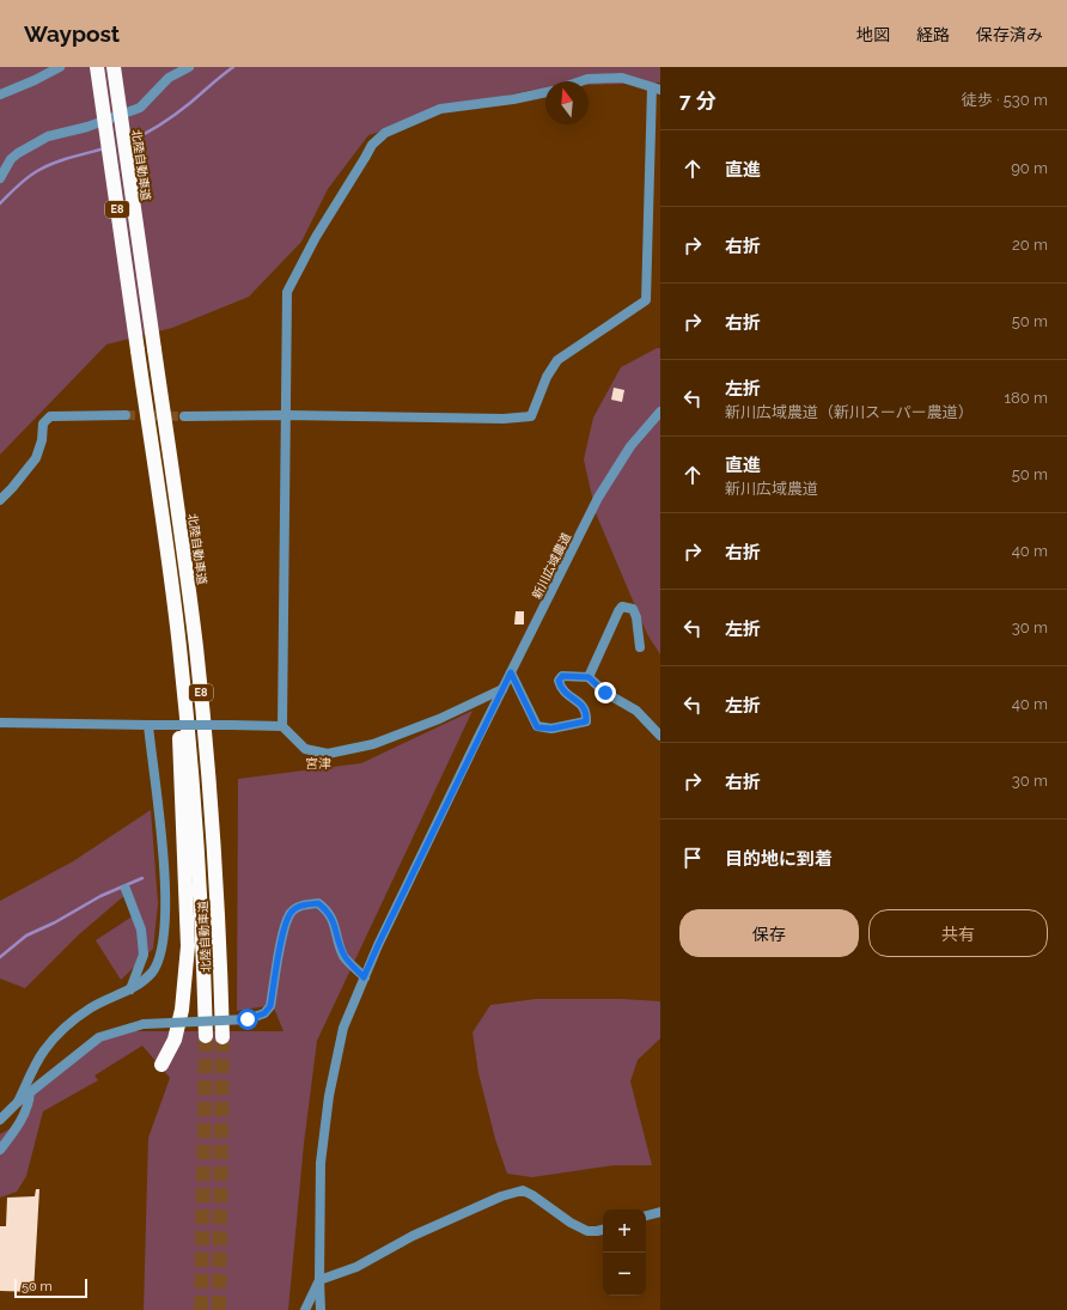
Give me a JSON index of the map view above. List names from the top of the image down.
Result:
{
  "streets": {
    "highway": ["北陸自動車道", "E8"],
    "street": ["新川広域農道"]
  },
  "districts": ["宮津"],
  "scale_bar": "50 m",
  "north": "top",
  "page": {
    "header": "Waypost",
    "nav": ["地図", "経路", "保存済み"],
    "heading": ["7 分", "徒歩 · 530 m"],
    "list": [
      ["直進", "90 m"],
      ["右折", "20 m"],
      ["右折", "50 m"],
      ["左折", "新川広域農道（新川スーパー農道）", "180 m"],
      ["直進", "新川広域農道", "50 m"],
      ["右折", "40 m"],
      ["左折", "30 m"],
      ["左折", "40 m"],
      ["右折", "30 m"],
      "目的地に到着"
    ],
    "buttons": ["保存", "共有"],
    "map_buttons": ["+", "−"],
    "scale": "50 m"
  }
}
